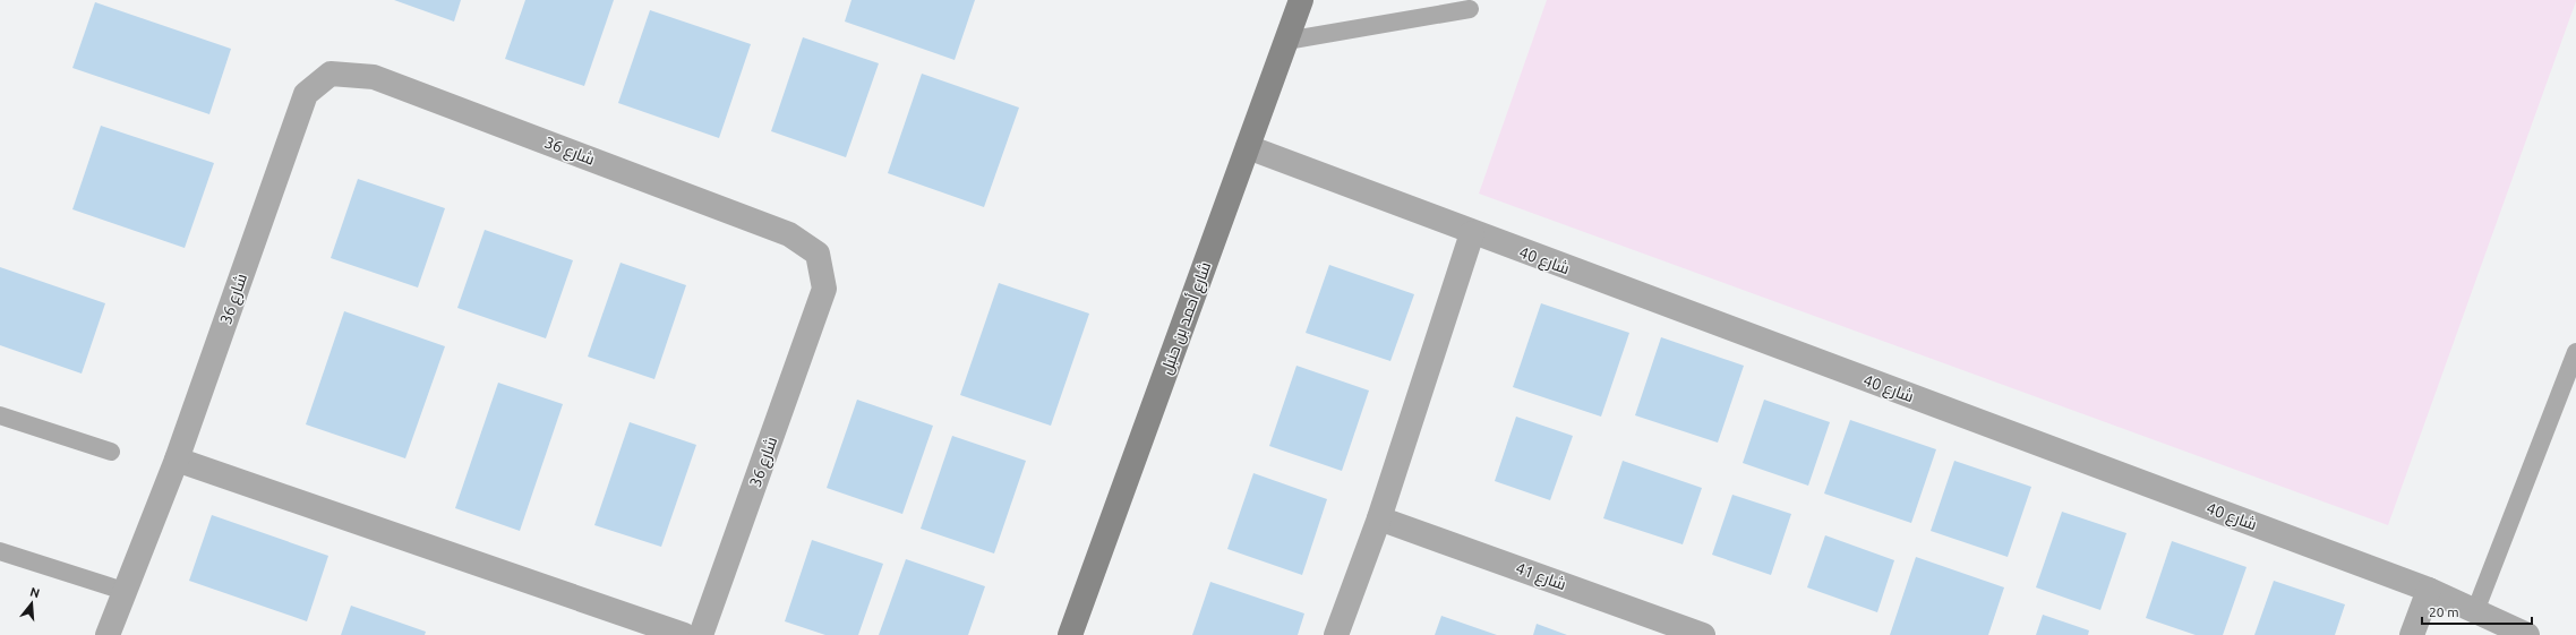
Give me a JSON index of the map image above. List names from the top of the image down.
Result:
{
  "streets": {
    "street": [
      "شارع 36",
      "شارع 40",
      "شارع أحمد بن حنبل",
      "شارع 41"
    ]
  },
  "crossings": [
    ["شارع 40", "شارع أحمد بن حنبل"]
  ],
  "scale_bar": "20 m",
  "north": "top"
}
